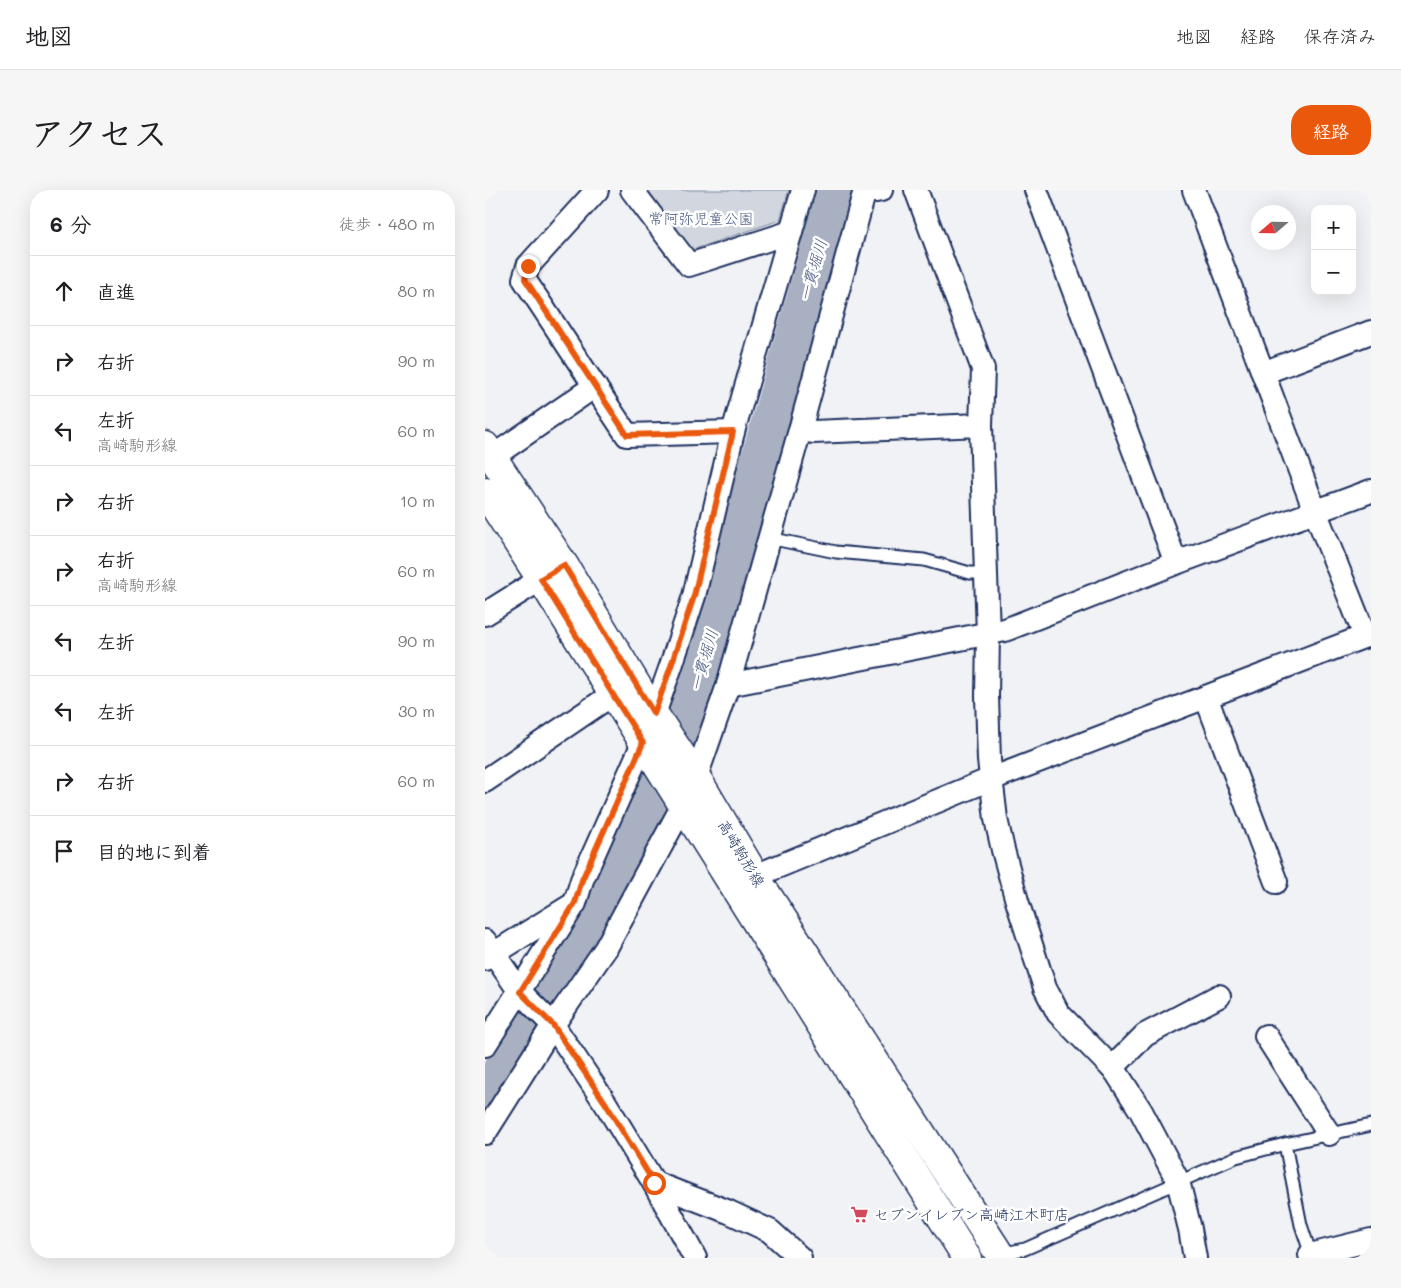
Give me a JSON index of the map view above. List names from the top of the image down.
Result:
{
  "streets": {
    "main road": ["高崎駒形線"]
  },
  "water": ["一貫堀川"],
  "parks": ["常阿弥児童公園"],
  "places": {
    "supermarket": ["セブンイレブン高崎江木町店"]
  },
  "north": "left",
  "page": {
    "header": "地図",
    "nav": ["地図", "経路", "保存済み"],
    "title": "アクセス",
    "buttons": "経路",
    "heading": ["6 分", "徒歩 · 480 m"],
    "map_buttons": ["+", "−"],
    "list": [
      ["直進", "80 m"],
      ["右折", "90 m"],
      ["左折", "高崎駒形線", "60 m"],
      ["右折", "10 m"],
      ["右折", "高崎駒形線", "60 m"],
      ["左折", "90 m"],
      ["左折", "30 m"],
      ["右折", "60 m"],
      "目的地に到着"
    ]
  }
}
